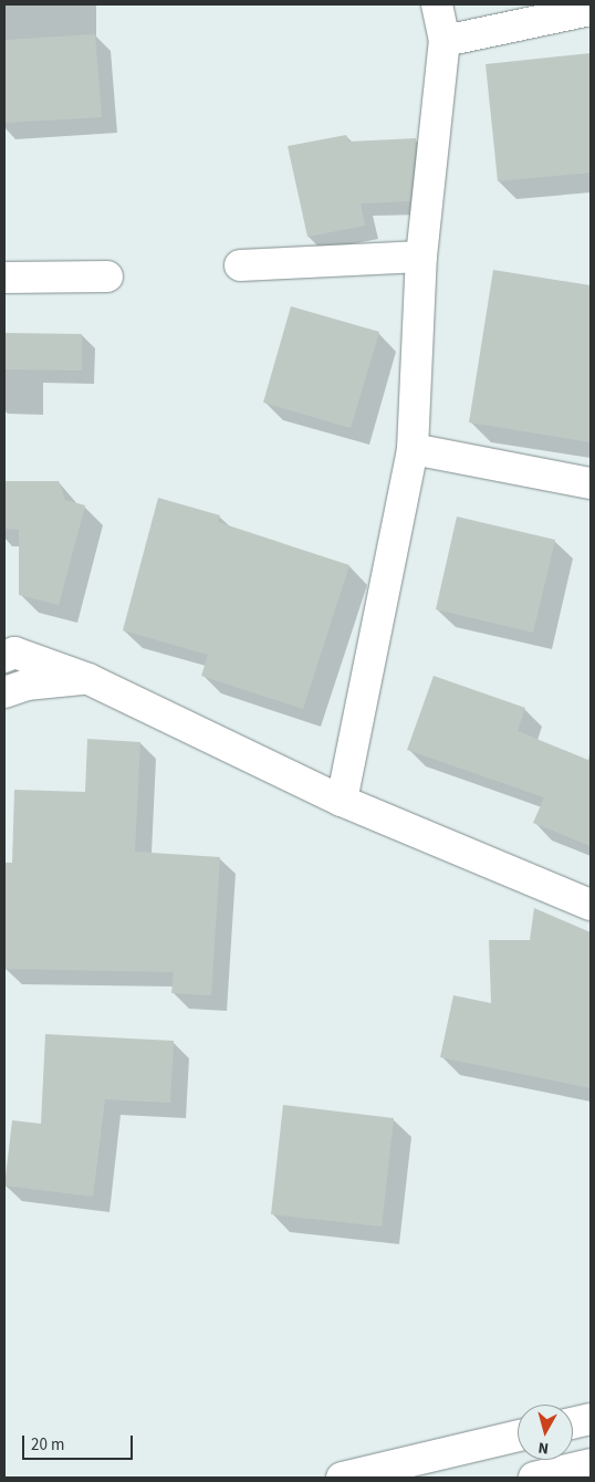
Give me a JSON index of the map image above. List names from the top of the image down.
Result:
{
  "scale_bar": "20 m",
  "north": "bottom"
}
